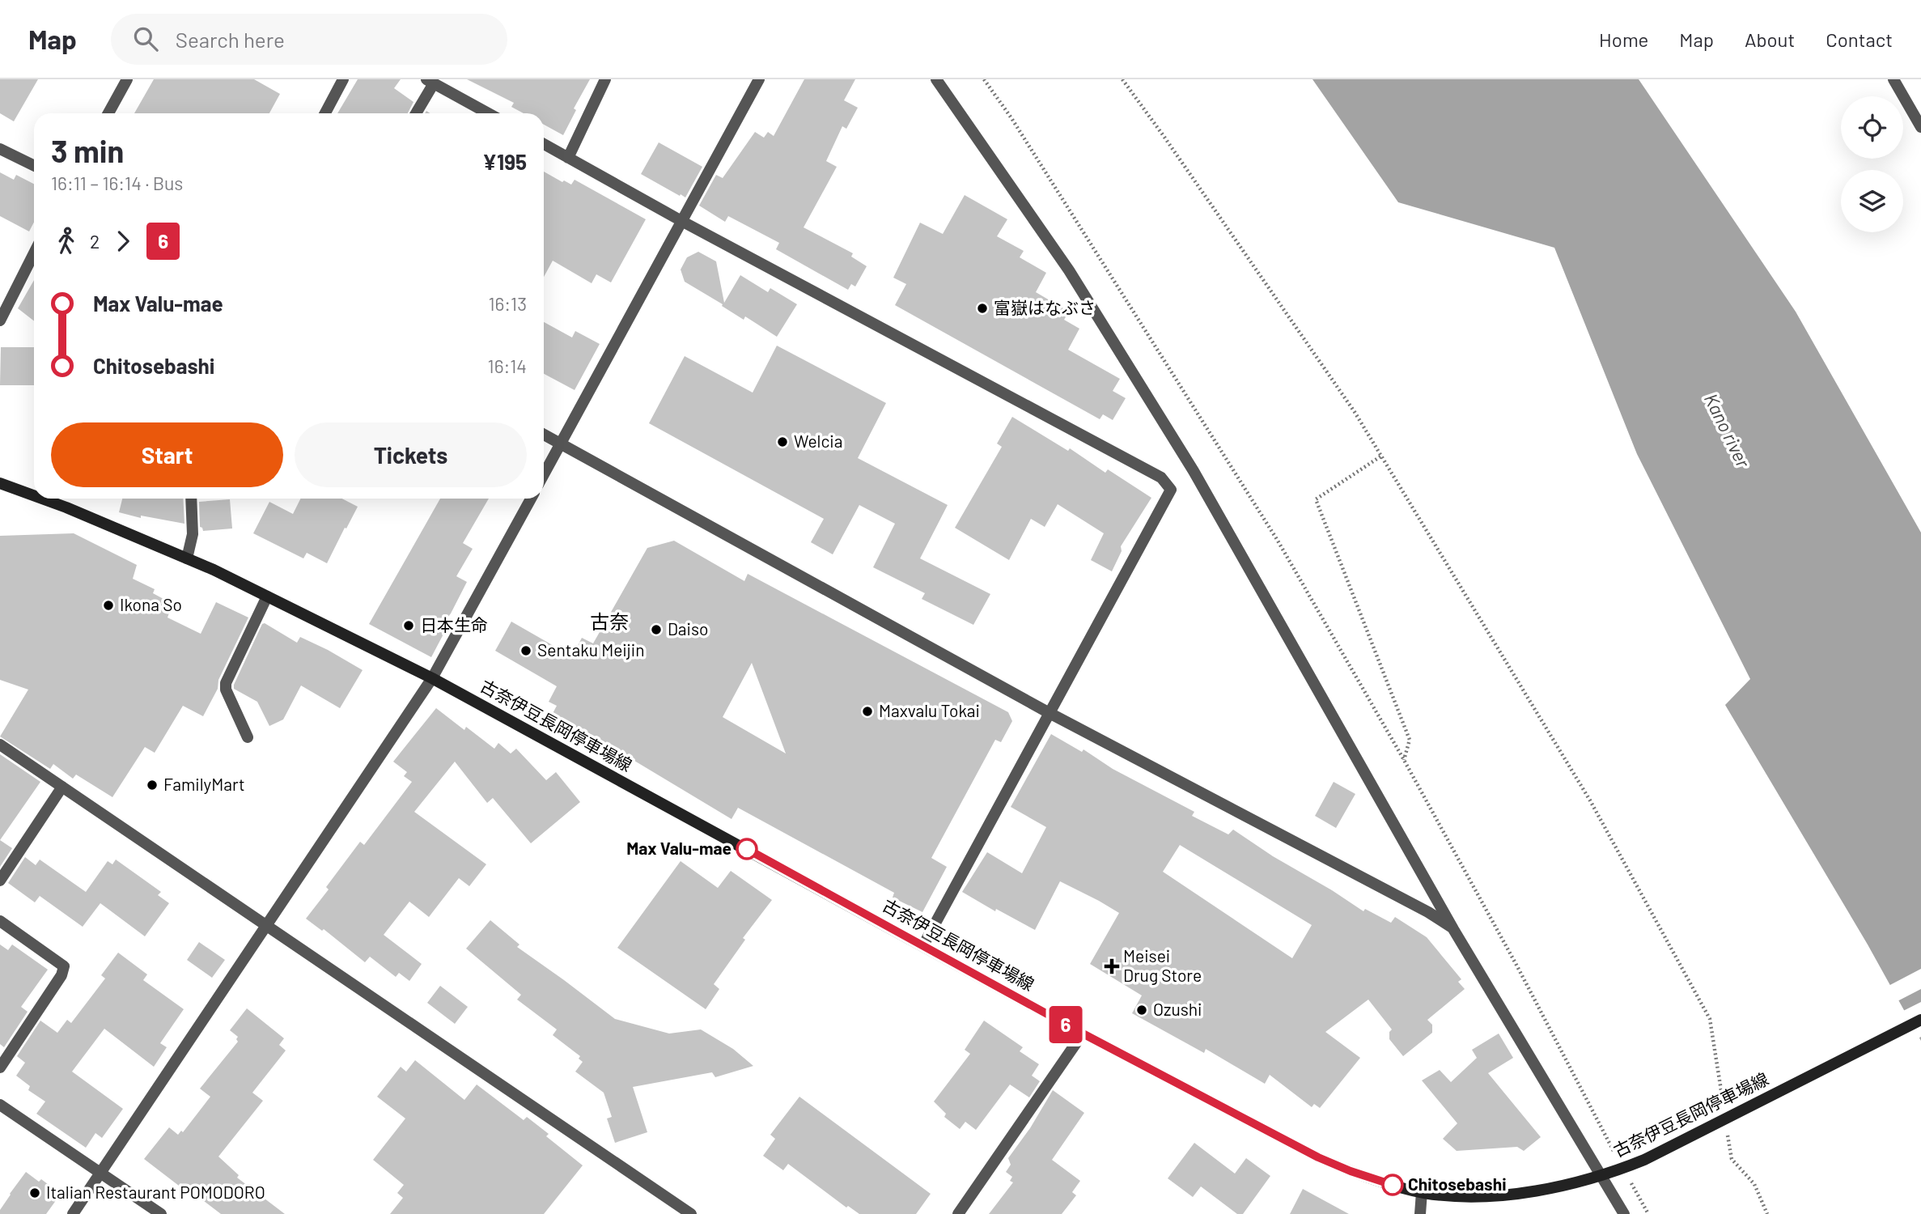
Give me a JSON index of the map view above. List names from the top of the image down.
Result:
{
  "streets": {
    "main road": ["古奈伊豆長岡停車場線"]
  },
  "districts": ["古奈"],
  "water": ["Kano river"],
  "places": {
    "other": [
      "富嶽はなぶさ",
      "Welcia",
      "Ikona So",
      "日本生命",
      "Daiso",
      "Sentaku Meijin",
      "Maxvalu Tokai",
      "FamilyMart",
      "Max Valu-mae",
      "Ozushi",
      "Chitosebashi",
      "Italian Restaurant POMODORO"
    ],
    "health": ["Meisei Drug Store"]
  },
  "lines": ["bus line 6"],
  "page": {
    "header": "Map",
    "search": "Search here",
    "nav": [
      "Home",
      "Map",
      "About",
      "Contact"
    ],
    "on_map": "6",
    "heading": ["3 min", "16:11 – 16:14 · Bus", "¥195"],
    "legs": ["2", "6"],
    "list": [
      {
        "name": "Max Valu-mae",
        "value": "16:13"
      },
      {
        "name": "Chitosebashi",
        "value": "16:14"
      }
    ],
    "buttons": ["Start", "Tickets"]
  }
}
